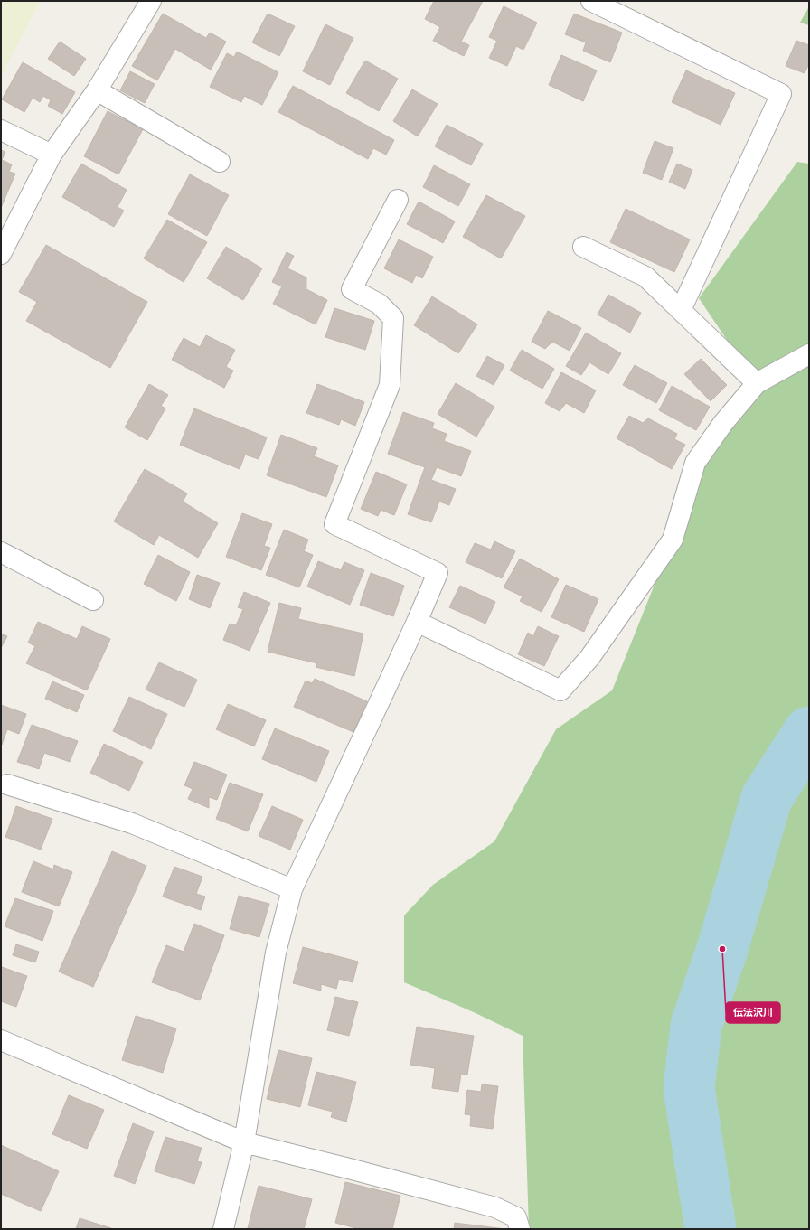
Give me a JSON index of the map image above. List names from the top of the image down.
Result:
{
  "places": ["伝法沢川"]
}
